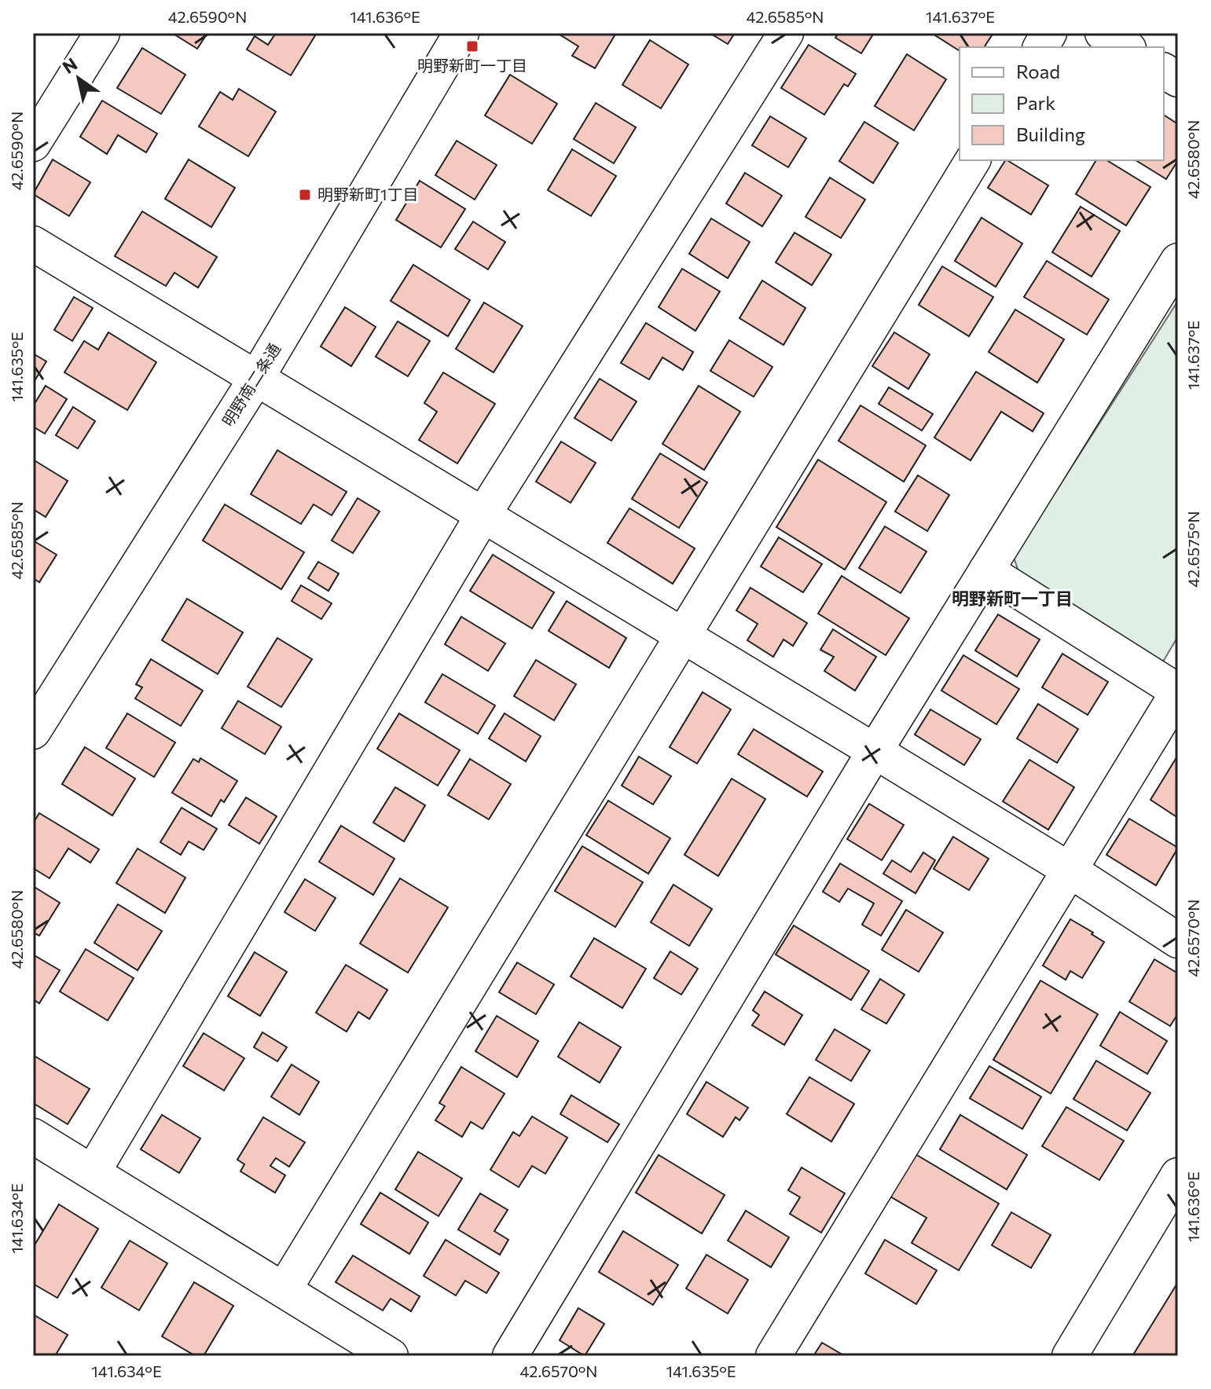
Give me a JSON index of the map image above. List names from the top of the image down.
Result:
{
  "streets": {
    "street": ["明野南二条通"]
  },
  "districts": ["明野新町一丁目"],
  "places": {
    "transit": ["明野新町一丁目", "明野新町1丁目"]
  },
  "legend": ["Road", "Park", "Building"],
  "north": "top left",
  "coordinates": [
    "42.6590°N",
    "141.636°E",
    "42.6585°N",
    "141.637°E",
    "42.6580°N",
    "141.635°E",
    "42.6575°N",
    "42.6570°N",
    "141.634°E"
  ]
}
